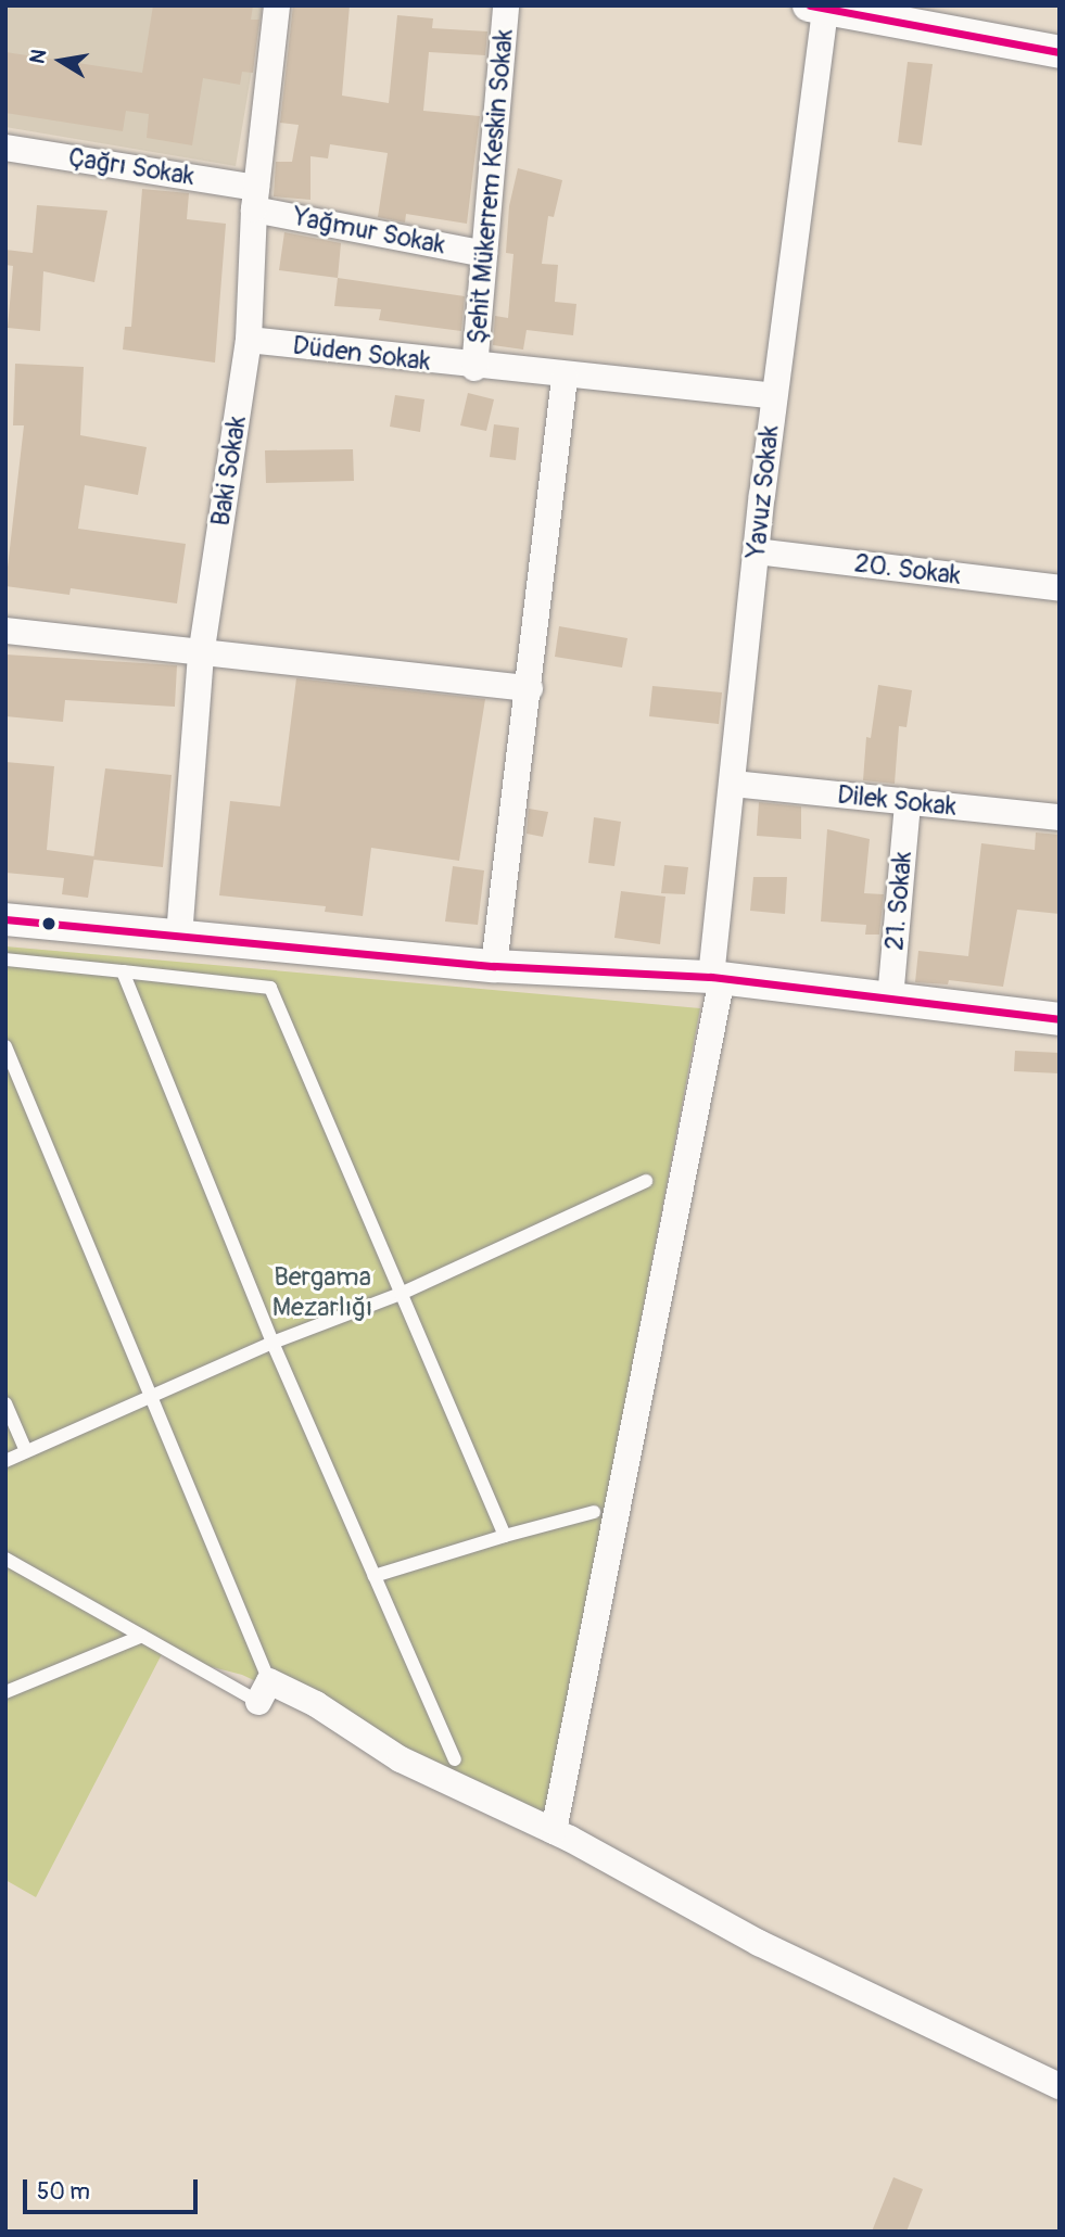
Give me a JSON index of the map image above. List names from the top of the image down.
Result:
{
  "streets": {
    "street": [
      "Çağrı Sokak",
      "Şehit Mükerrem Keskin Sokak",
      "Yağmur Sokak",
      "Düden Sokak",
      "Baki Sokak",
      "Yavuz Sokak",
      "20. Sokak",
      "Dilek Sokak",
      "21. Sokak"
    ]
  },
  "crossings": [
    ["Çağrı Sokak", "Yağmur Sokak"],
    ["Çağrı Sokak", "Baki Sokak"],
    ["Şehit Mükerrem Keskin Sokak", "Yağmur Sokak"],
    ["Şehit Mükerrem Keskin Sokak", "Düden Sokak"],
    ["Yağmur Sokak", "Baki Sokak"],
    ["Düden Sokak", "Baki Sokak"],
    ["Yavuz Sokak", "20. Sokak"],
    ["Yavuz Sokak", "Dilek Sokak"],
    ["Dilek Sokak", "21. Sokak"]
  ],
  "parks": ["Bergama Mezarlığı"],
  "scale_bar": "50 m",
  "north": "left"
}
